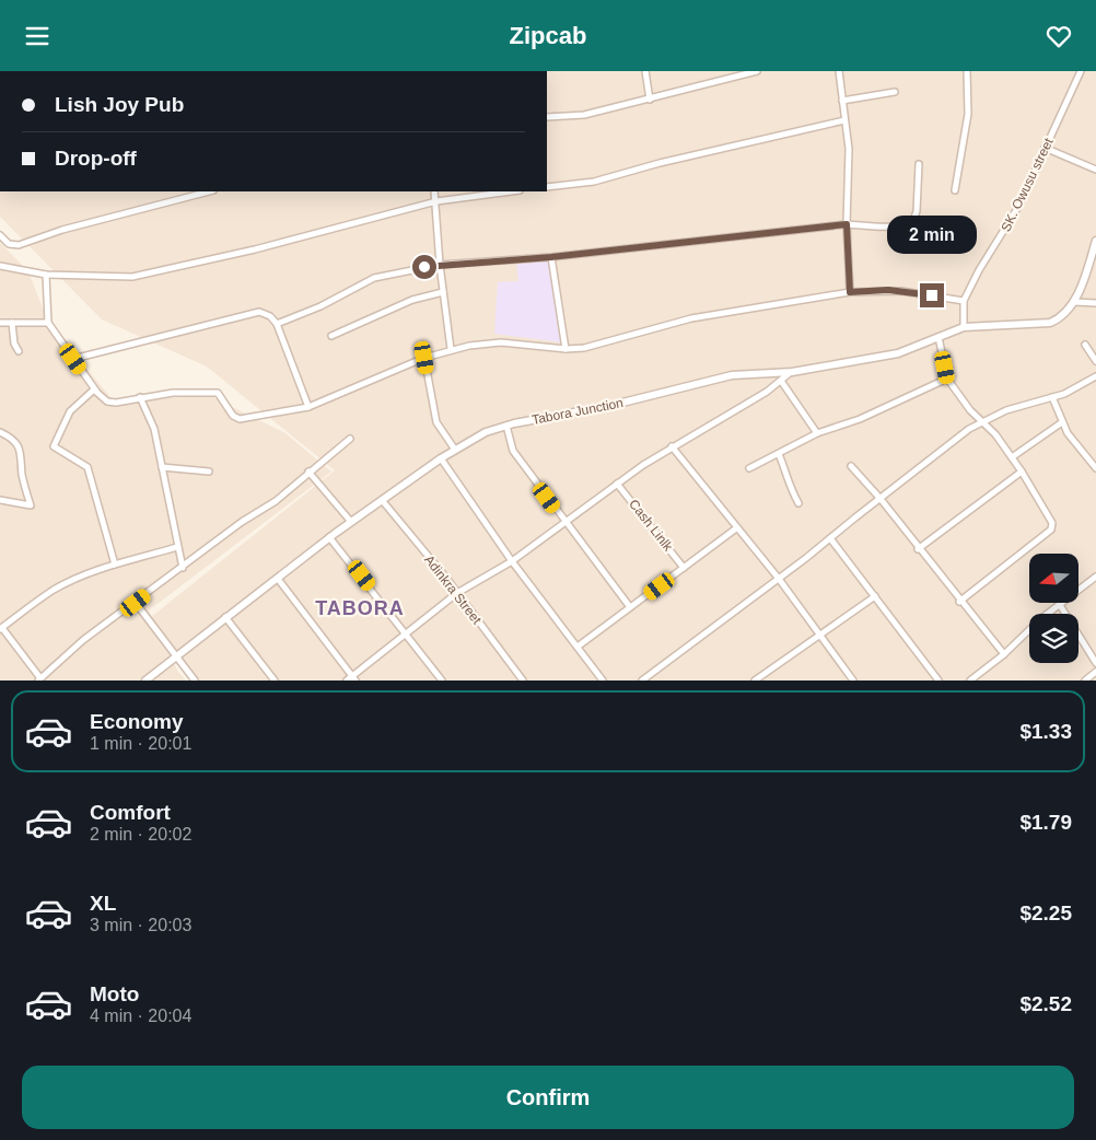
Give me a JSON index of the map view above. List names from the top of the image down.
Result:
{
  "streets": {
    "street": [
      "SK. Owusu street",
      "Tabora Junction",
      "Cash Linlk",
      "Adinkra Street"
    ]
  },
  "crossings": [
    ["SK. Owusu street", "Tabora Junction"],
    ["Tabora Junction", "Adinkra Street"]
  ],
  "districts": ["TABORA"],
  "north": "left",
  "page": {
    "header": "Zipcab",
    "banner": ["Lish Joy Pub", "Drop-off"],
    "bubble": "2 min",
    "list": [
      {
        "name": "Economy",
        "note": "1 min · 20:01",
        "value": "$1.33"
      },
      {
        "name": "Comfort",
        "note": "2 min · 20:02",
        "value": "$1.79"
      },
      {
        "name": "XL",
        "note": "3 min · 20:03",
        "value": "$2.25"
      },
      {
        "name": "Moto",
        "note": "4 min · 20:04",
        "value": "$2.52"
      }
    ],
    "buttons": "Confirm"
  }
}
